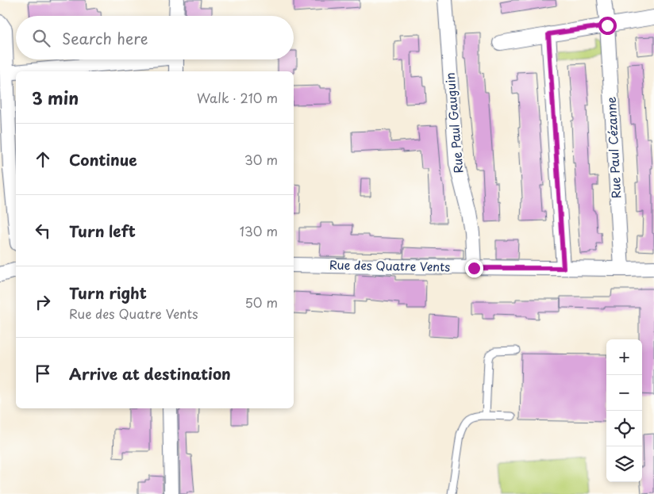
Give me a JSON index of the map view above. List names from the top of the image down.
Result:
{
  "streets": {
    "street": ["Rue Paul Gauguin", "Rue Paul Cézanne", "Rue des Quatre Vents"]
  },
  "crossings": [
    ["Rue Paul Gauguin", "Rue des Quatre Vents"],
    ["Rue Paul Cézanne", "Rue des Quatre Vents"]
  ],
  "page": {
    "search": "Search here",
    "heading": ["3 min", "Walk · 210 m"],
    "list": [
      ["Continue", "30 m"],
      ["Turn left", "130 m"],
      ["Turn right", "Rue des Quatre Vents", "50 m"],
      "Arrive at destination"
    ],
    "map_buttons": ["+", "−"]
  }
}
